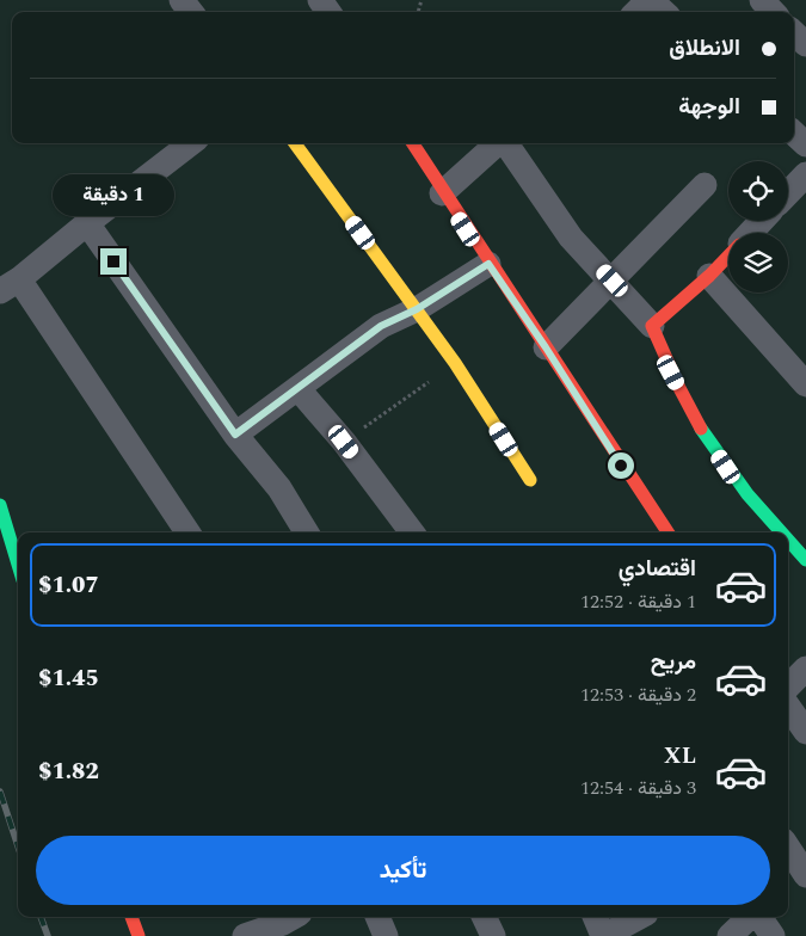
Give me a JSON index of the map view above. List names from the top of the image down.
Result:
{
  "page": {
    "banner": ["الانطلاق", "الوجهة"],
    "bubble": "1 دقيقة",
    "list": [
      {
        "name": "اقتصادي",
        "note": "1 دقيقة · 12:52",
        "value": "$1.07"
      },
      {
        "name": "مريح",
        "note": "2 دقيقة · 12:53",
        "value": "$1.45"
      },
      {
        "name": "XL",
        "note": "3 دقيقة · 12:54",
        "value": "$1.82"
      }
    ],
    "buttons": "تأكيد"
  }
}
